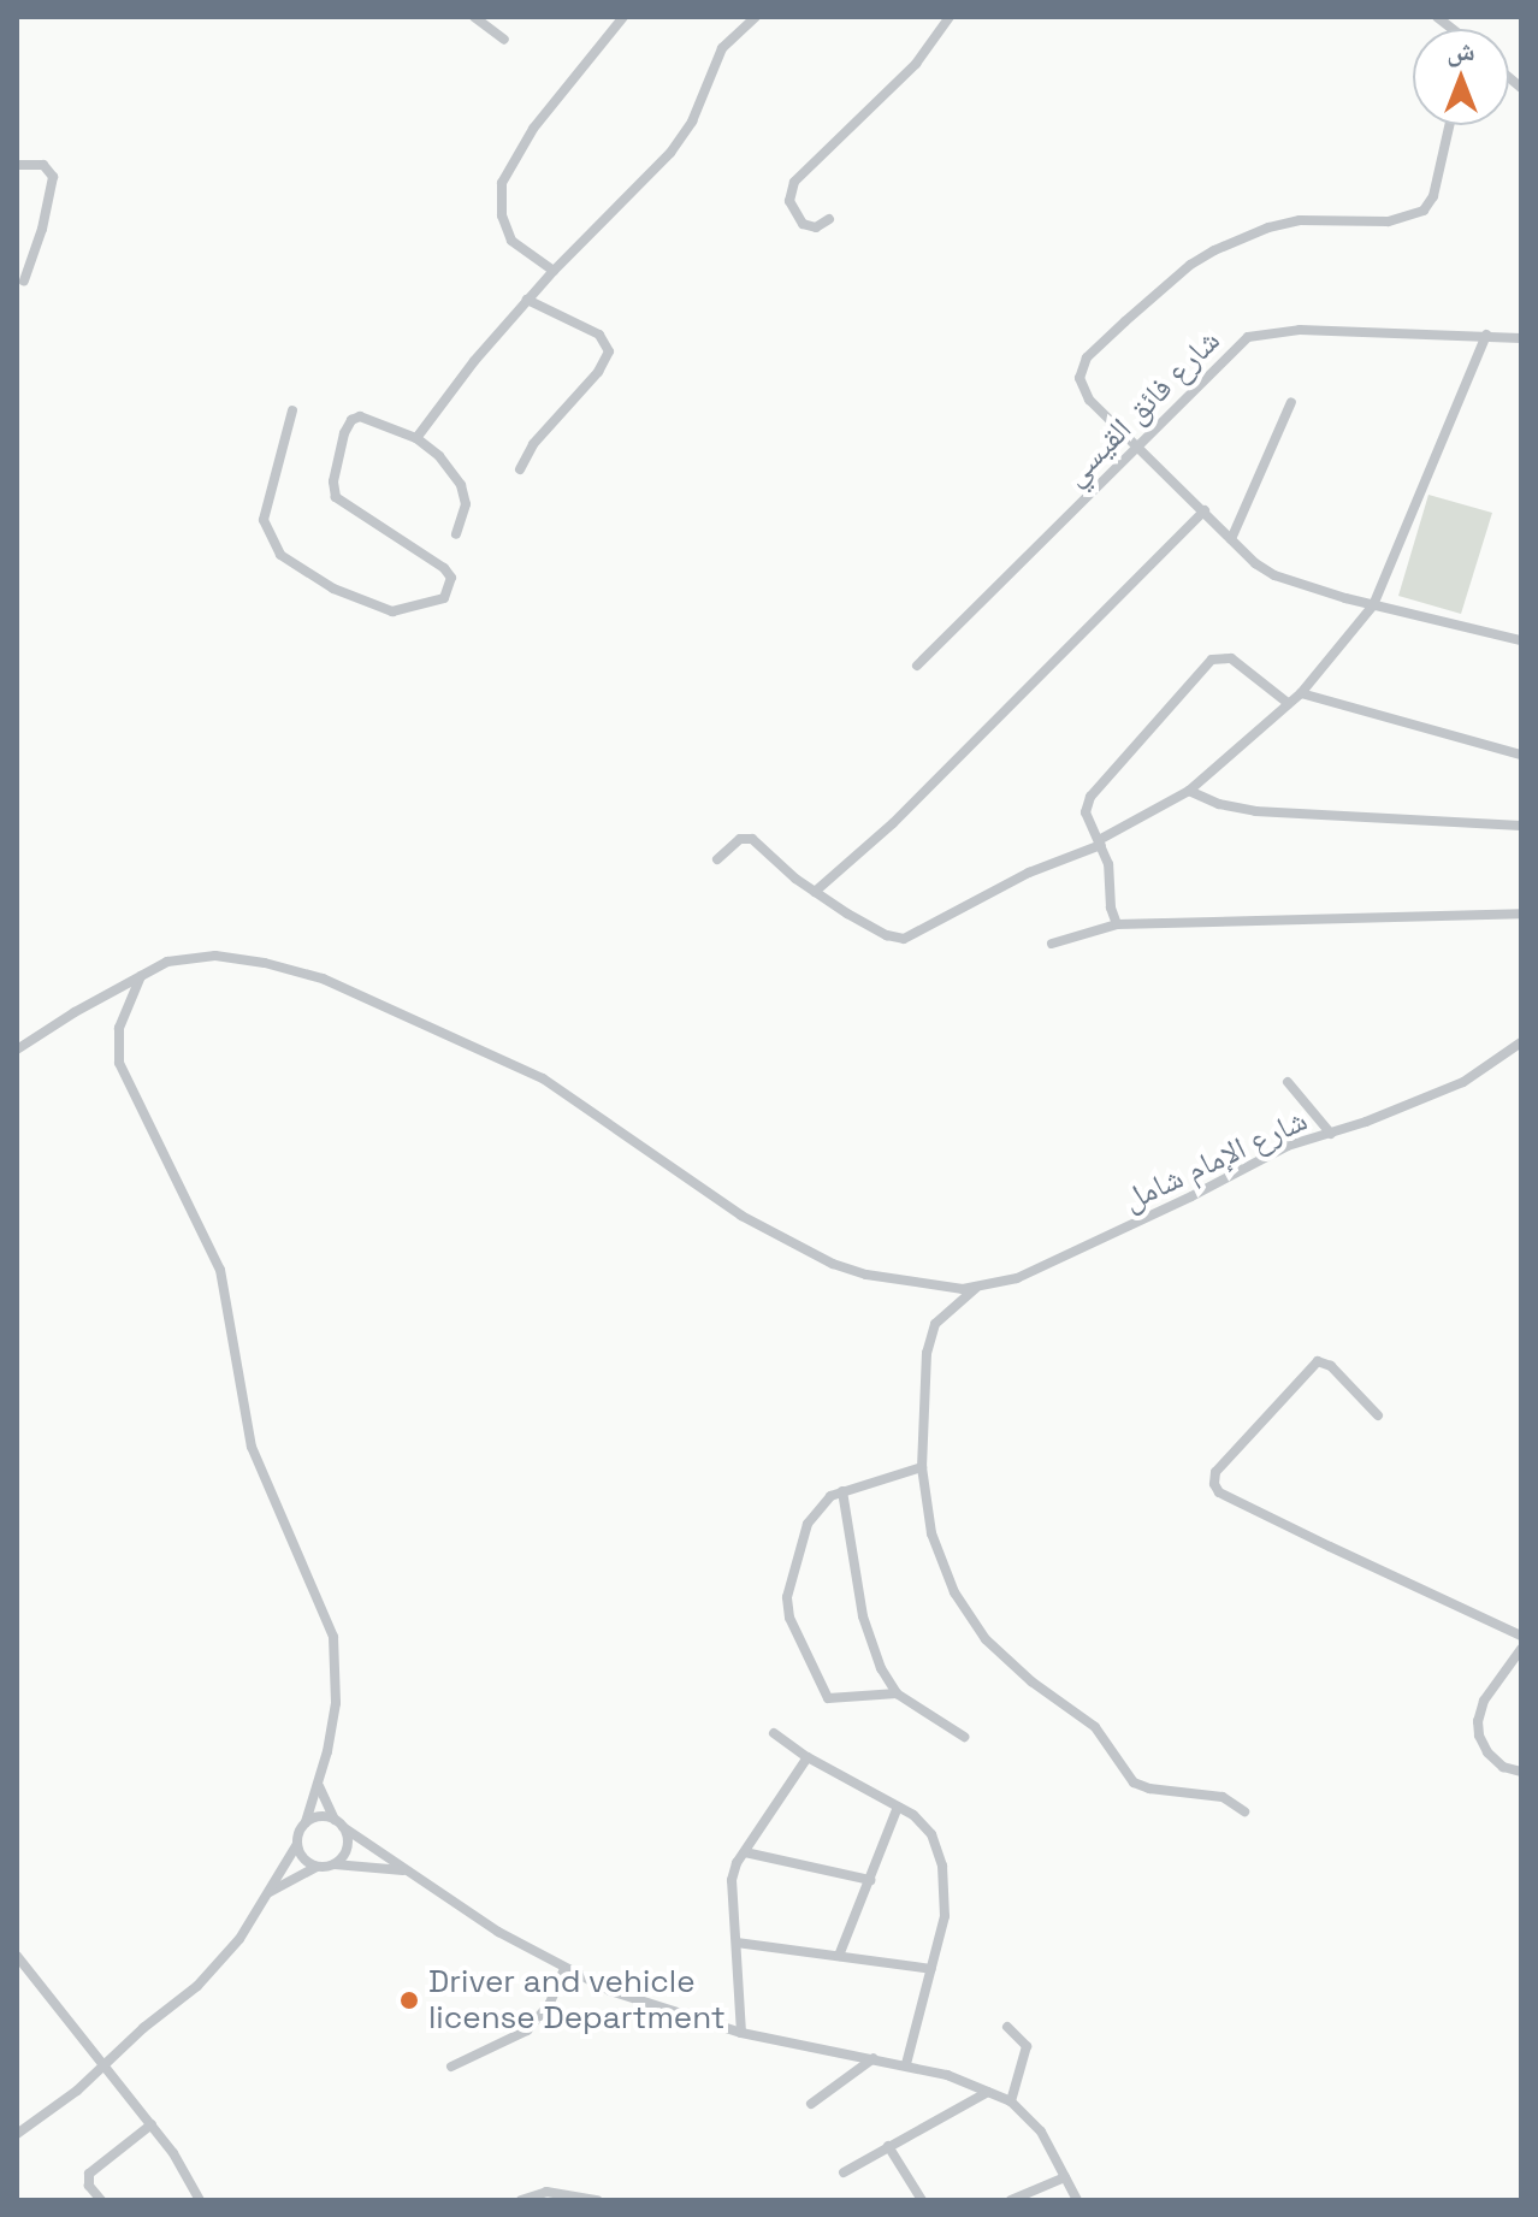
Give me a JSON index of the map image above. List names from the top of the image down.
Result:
{
  "streets": {
    "street": ["شارع فائق القيسي", "شارع الإمام شامل"]
  },
  "places": ["Driver and vehicle license Department"],
  "north": "top"
}
